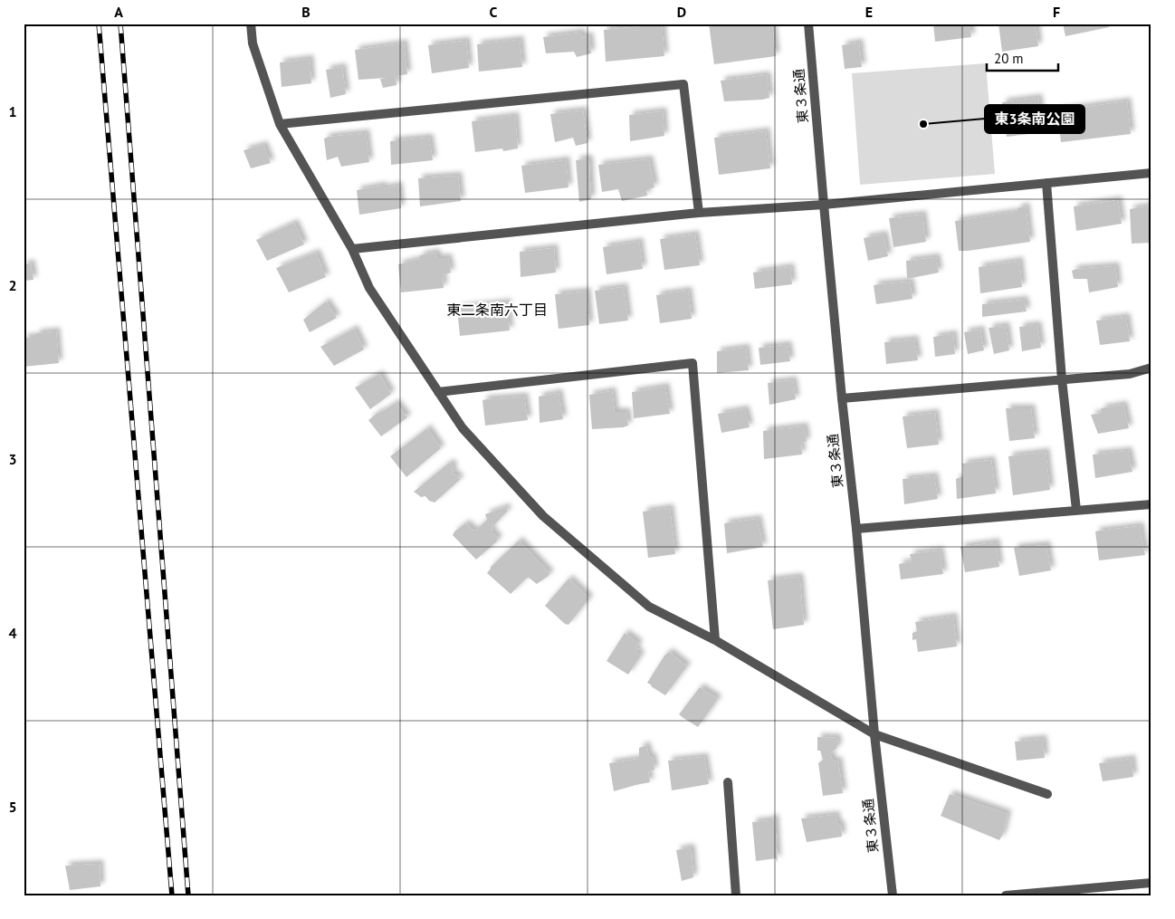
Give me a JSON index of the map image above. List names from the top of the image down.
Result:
{
  "streets": {
    "street": ["東３条通"]
  },
  "districts": ["東二条南六丁目"],
  "places": ["東3条南公園"],
  "scale_bar": "20 m",
  "grid": {
    "columns": [
      "A",
      "B",
      "C",
      "D",
      "E",
      "F"
    ],
    "rows": [
      "1",
      "2",
      "3",
      "4",
      "5"
    ]
  }
}
